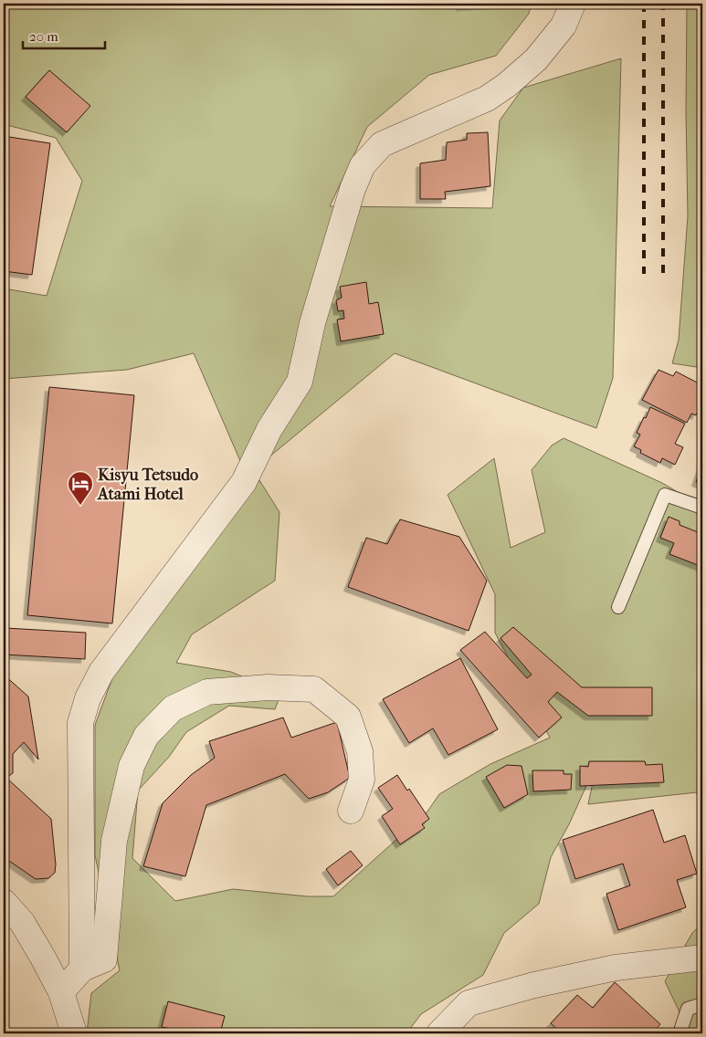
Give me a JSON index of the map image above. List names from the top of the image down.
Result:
{
  "places": {
    "hotel": ["Kisyu Tetsudo Atami Hotel"]
  },
  "scale_bar": "20 m"
}
